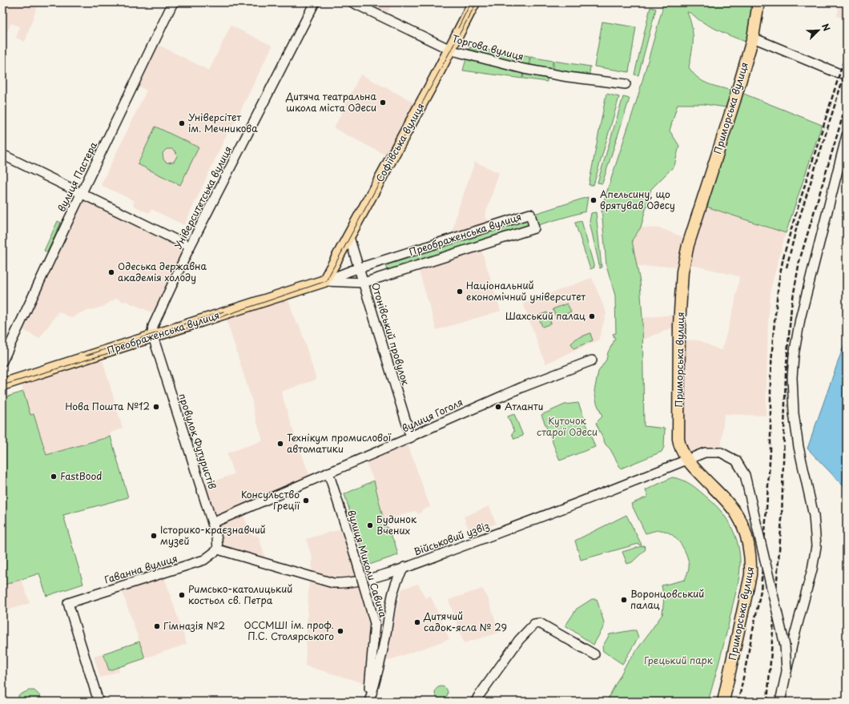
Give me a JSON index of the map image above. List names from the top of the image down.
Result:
{
  "streets": {
    "main road": ["Приморська вулиця", "Софіївська вулиця", "Преображенська вулиця"],
    "street": [
      "Торгова вулиця",
      "вулиця Пастера",
      "Університетська вулиця",
      "Отонівський провулок",
      "вулиця Гоголя",
      "провулок Футуристів",
      "Військовий узвіз",
      "вулиця Миколи Савича",
      "Гаванна вулиця"
    ]
  },
  "crossings": [
    ["Торгова вулиця", "Софіївська вулиця"],
    ["Приморська вулиця", "Військовий узвіз"],
    ["Софіївська вулиця", "Преображенська вулиця"],
    ["Софіївська вулиця", "Отонівський провулок"],
    ["Університетська вулиця", "Преображенська вулиця"],
    ["Університетська вулиця", "провулок Футуристів"],
    ["Преображенська вулиця", "Отонівський провулок"],
    ["Преображенська вулиця", "провулок Футуристів"],
    ["Отонівський провулок", "вулиця Гоголя"],
    ["вулиця Гоголя", "провулок Футуристів"],
    ["вулиця Гоголя", "вулиця Миколи Савича"],
    ["провулок Футуристів", "Військовий узвіз"],
    ["провулок Футуристів", "Гаванна вулиця"],
    ["Військовий узвіз", "Гаванна вулиця"]
  ],
  "parks": ["Куточок старої Одеси", "Грецький парк"],
  "places": [
    "Дитяча театральна школа міста Одеси",
    "Універсітет ім. Мечникова",
    "Апельсину, що врятував Одесу",
    "Одеська державна академія холоду",
    "Національний економічний університет",
    "Шахський палац",
    "Нова Пошта №12",
    "Атланти",
    "Технікум промислової автоматики",
    "FastBood",
    "Консульство Греції",
    "Будинок Вчених",
    "Історико-краєзнавчий музей",
    "Римсько-католицький костьол св. Петра",
    "Воронцовський палац",
    "Дитячий садок-ясла № 29",
    "Гімназія №2",
    "ОССМШІ ім. проф. П.С. Столярського"
  ],
  "north": "top right"
}
